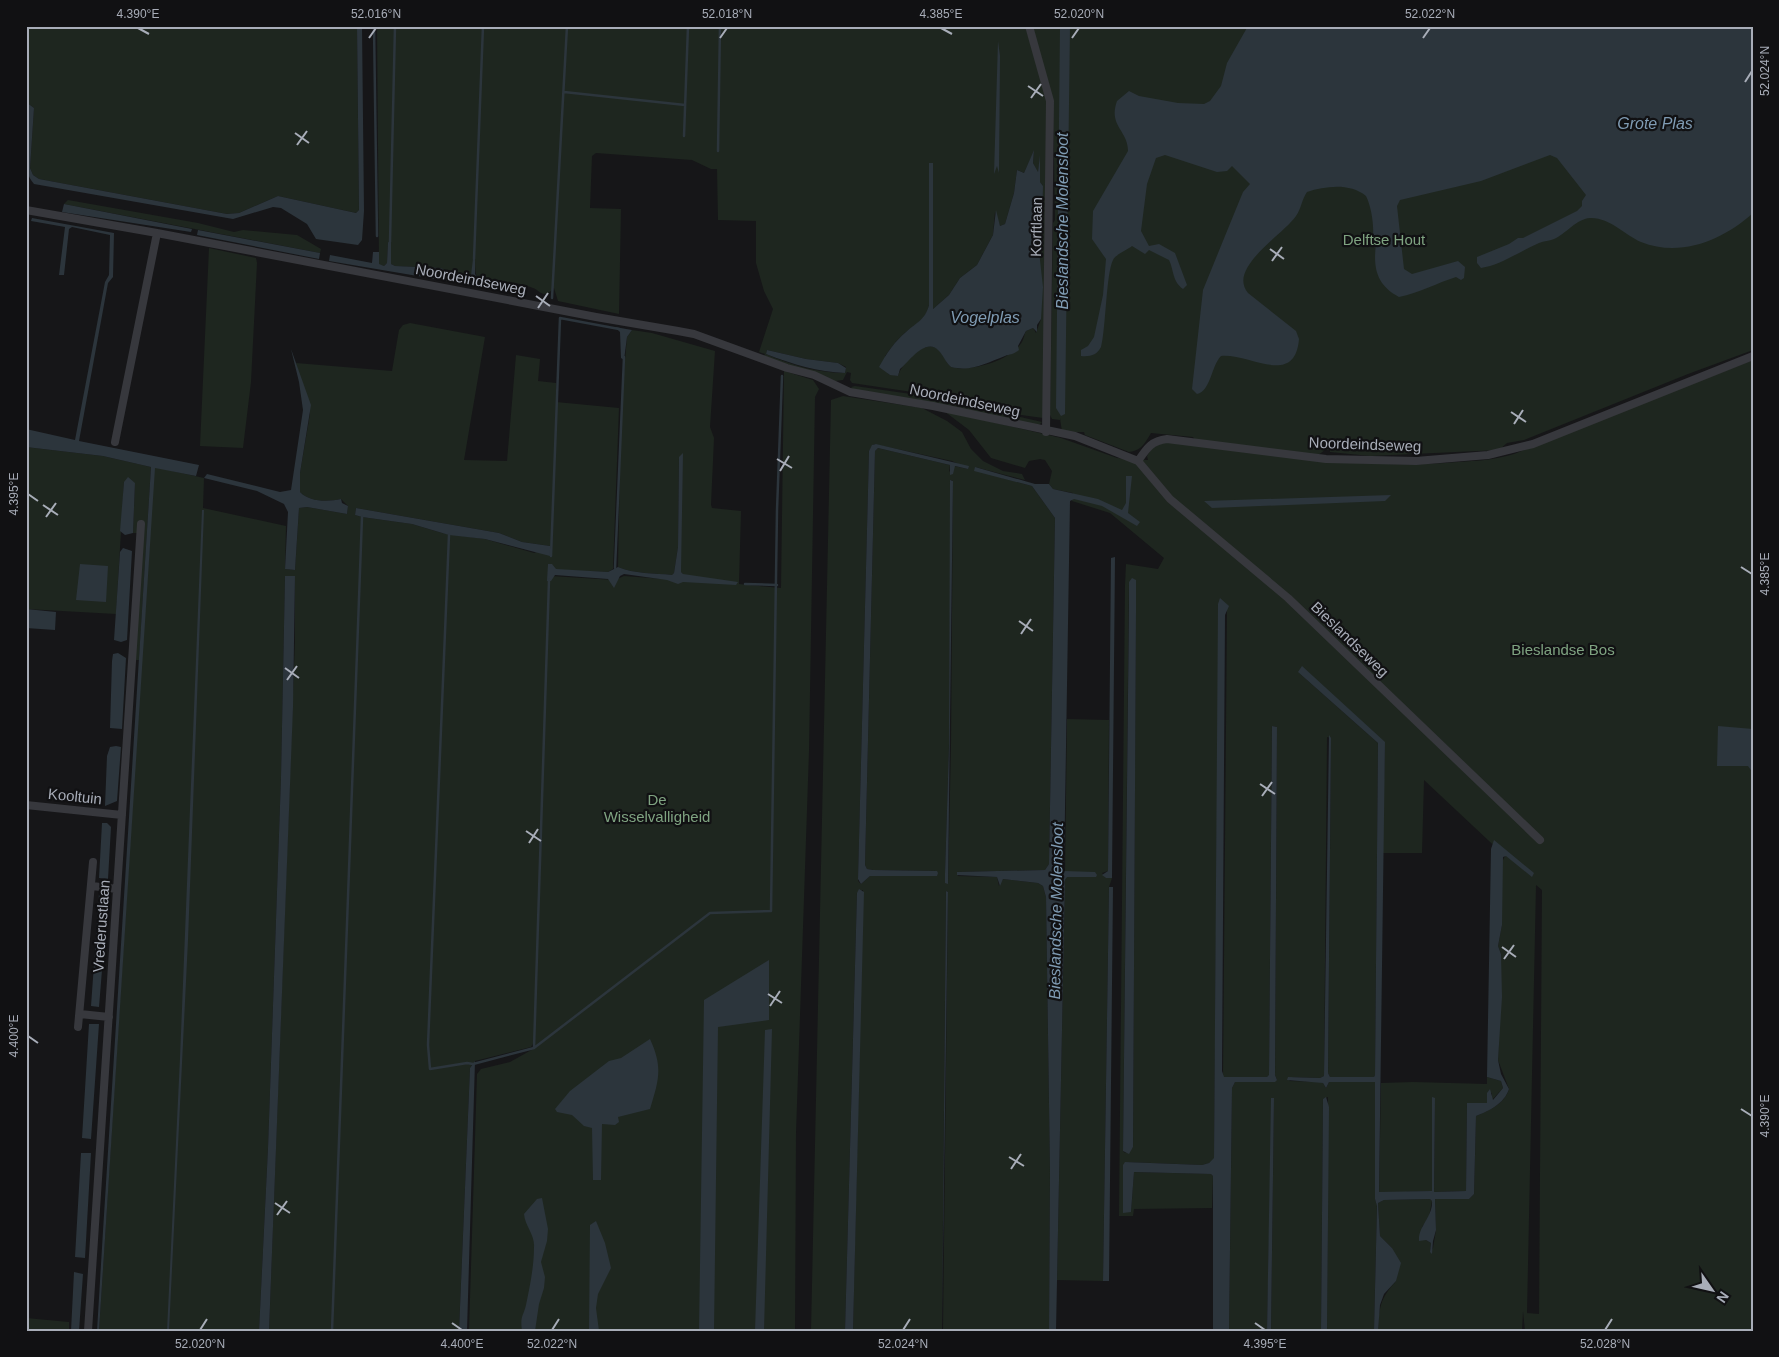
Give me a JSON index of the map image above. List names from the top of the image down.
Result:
{
  "streets": {
    "street": [
      "Korftlaan",
      "Noordeindseweg",
      "Bieslandseweg",
      "Kooltuin",
      "Vrederustlaan"
    ]
  },
  "crossings": [
    ["Korftlaan", "Noordeindseweg"],
    ["Noordeindseweg", "Bieslandseweg"],
    ["Kooltuin", "Vrederustlaan"]
  ],
  "water": ["Grote Plas", "Bieslandsche Molensloot", "Vogelplas"],
  "parks": ["Delftse Hout", "Bieslandse Bos", "De Wisselvalligheid"],
  "north": "bottom right",
  "coordinates": [
    "4.390°E",
    "52.016°N",
    "52.018°N",
    "4.385°E",
    "52.020°N",
    "52.022°N",
    "52.024°N",
    "4.395°E",
    "4.400°E",
    "52.028°N"
  ]
}
